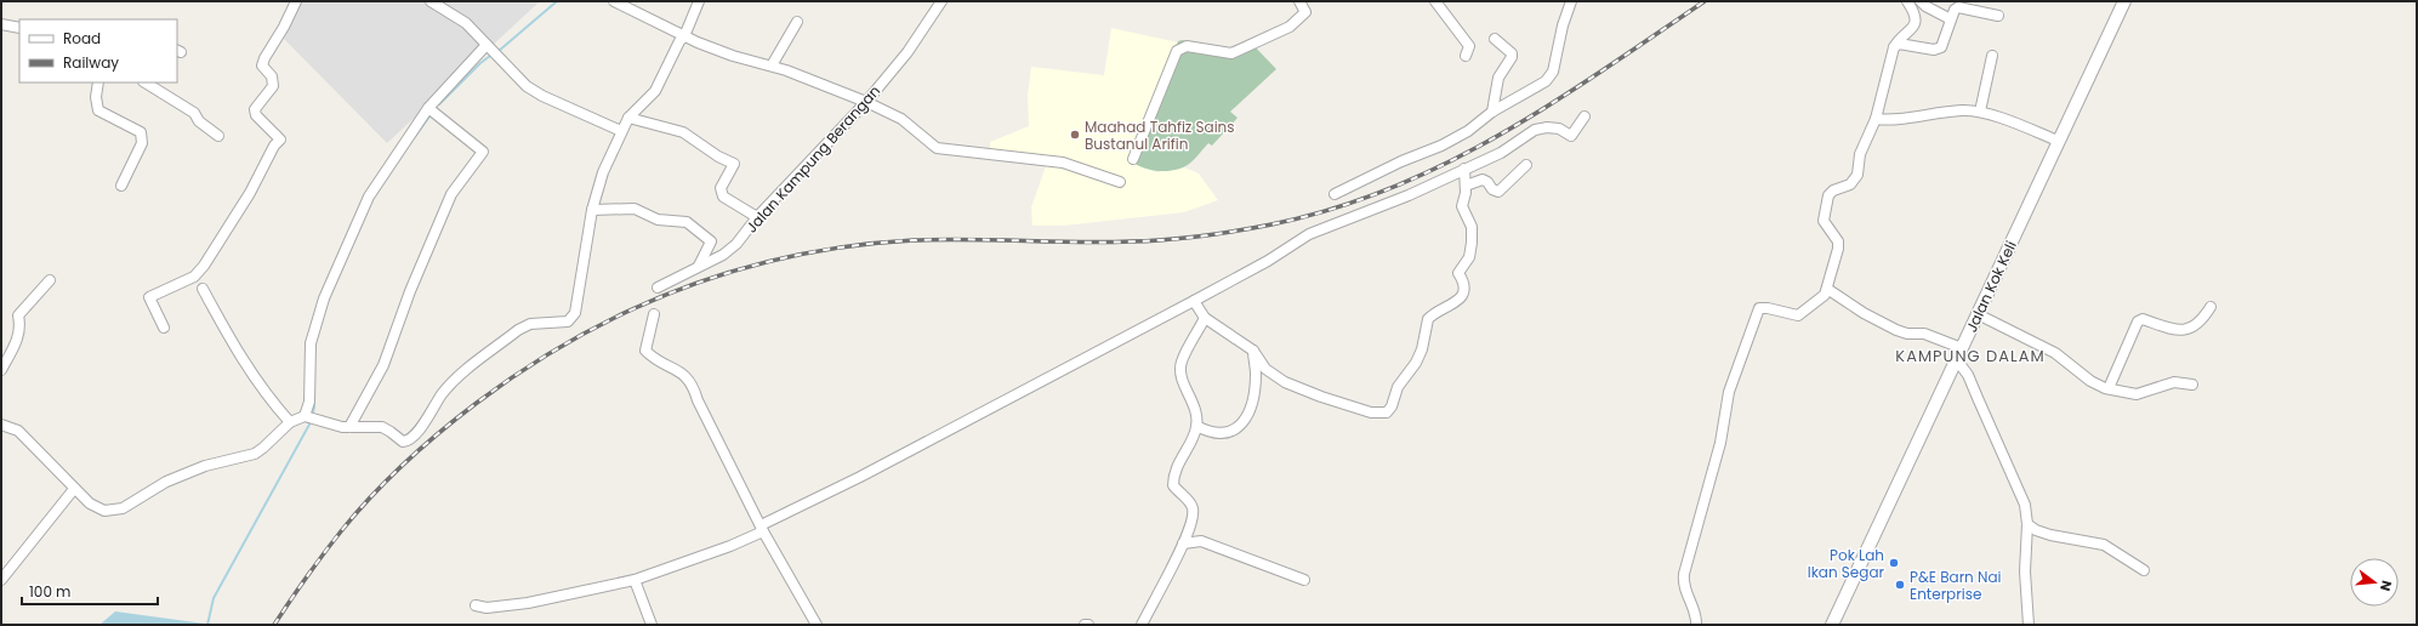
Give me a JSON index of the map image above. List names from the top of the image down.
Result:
{
  "streets": {
    "street": ["Jalan Kampung Berangan", "Jalan Kok Keli"]
  },
  "districts": ["KAMPUNG DALAM"],
  "places": ["Maahad Tahfiz Sains Bustanul Arifin", "Pok Lah Ikan Segar", "P&E Barn Nai Enterprise"],
  "legend": ["Road", "Railway"],
  "scale_bar": "100 m",
  "north": "right"
}
